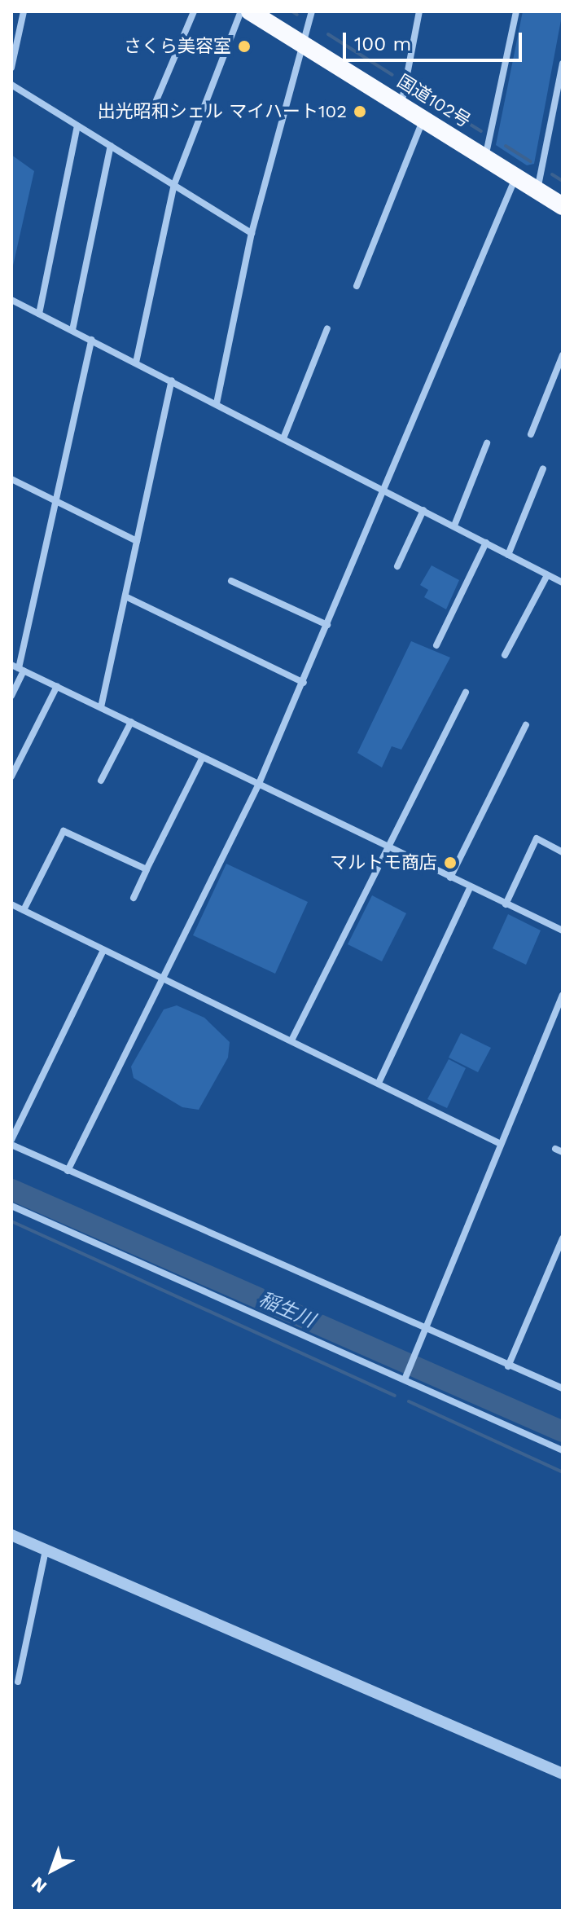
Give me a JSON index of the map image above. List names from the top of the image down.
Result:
{
  "streets": {
    "highway": ["国道102号"]
  },
  "water": ["稲生川"],
  "places": ["さくら美容室", "出光昭和シェル マイハート102", "マルトモ商店"],
  "scale_bar": "100 m",
  "north": "bottom left"
}
